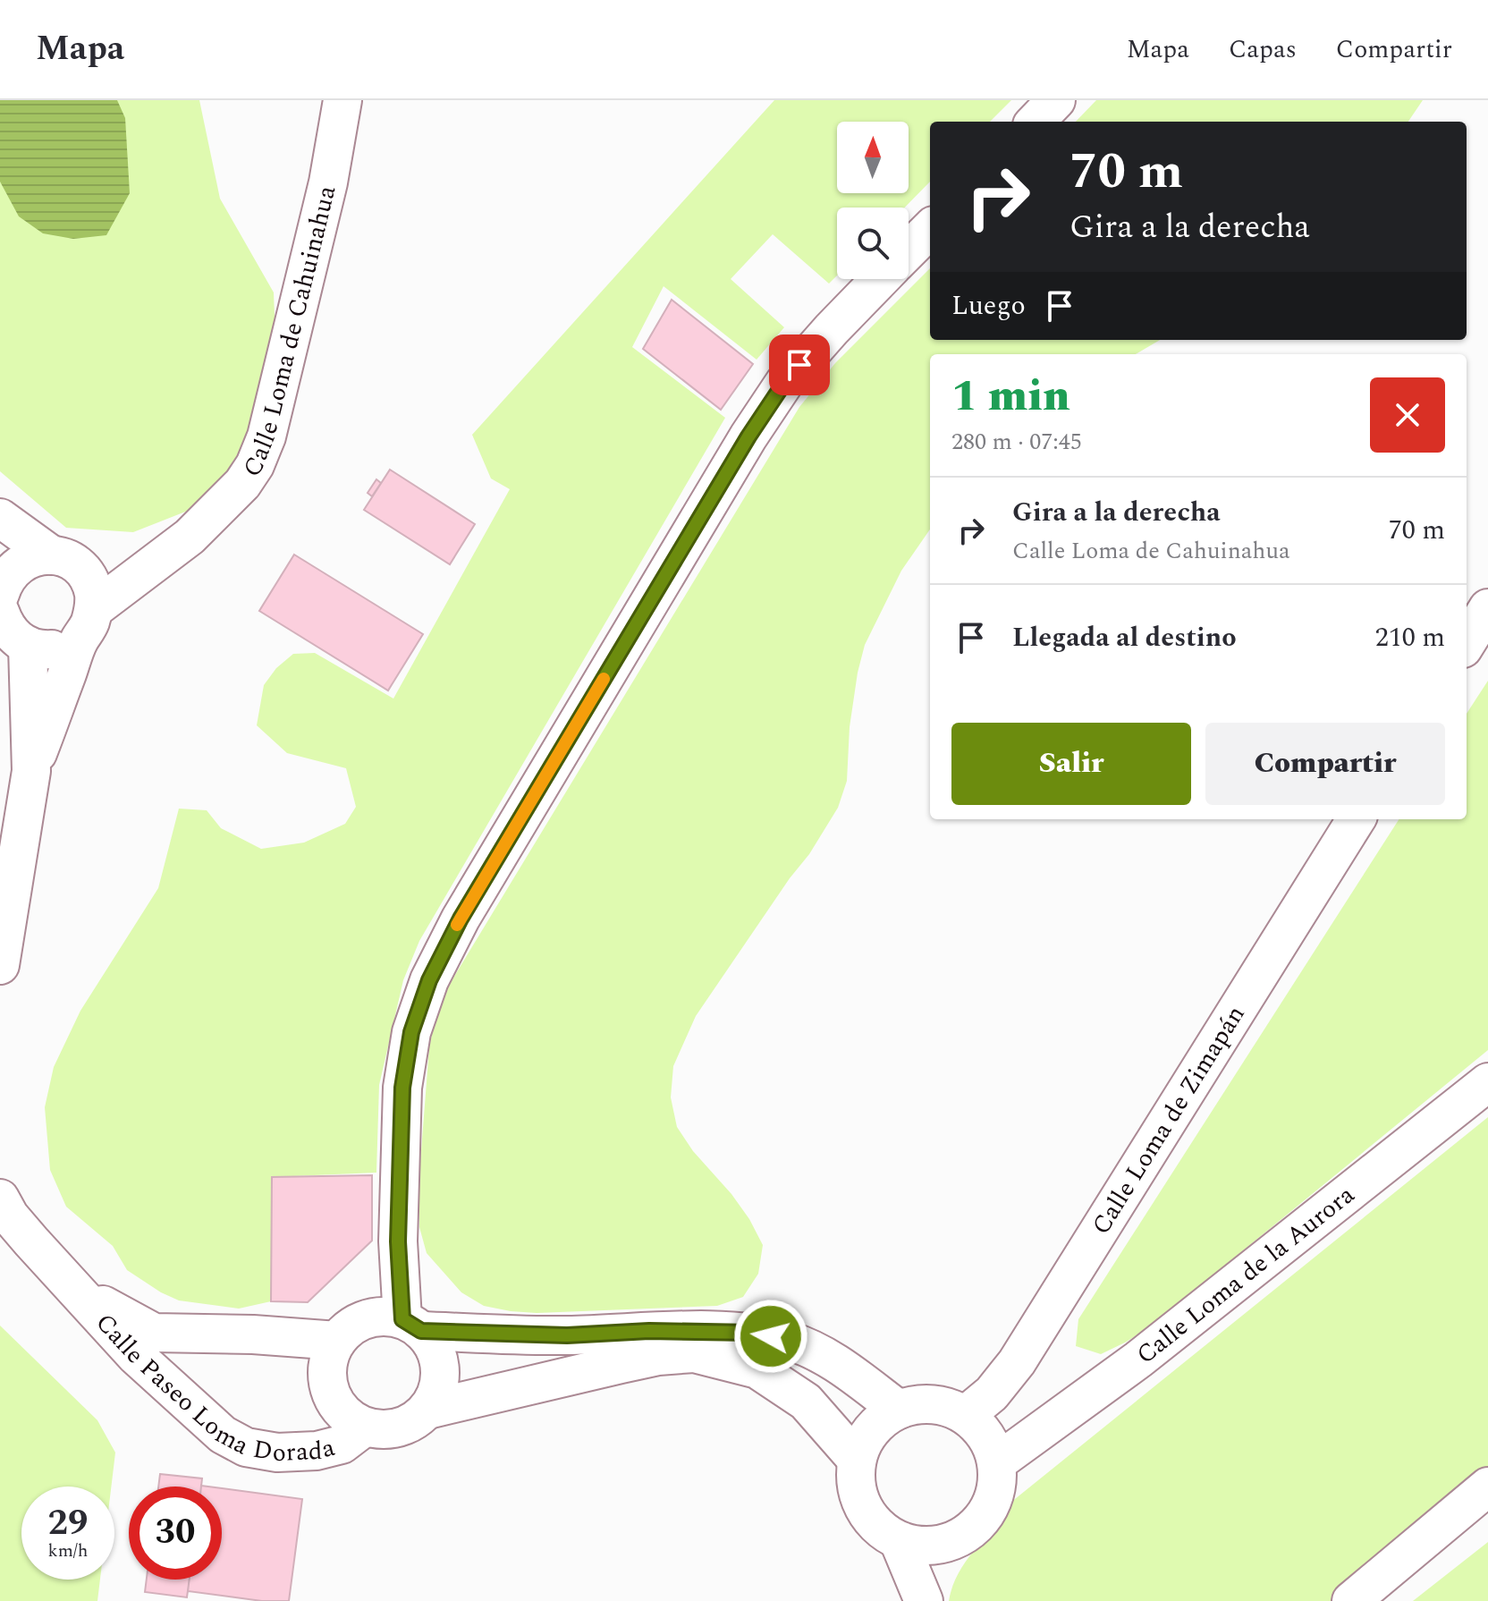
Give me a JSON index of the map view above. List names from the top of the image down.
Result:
{
  "streets": {
    "street": [
      "Calle Loma de Cahuinahua",
      "Calle Loma de Zimapán",
      "Calle Loma de la Aurora",
      "Calle Paseo Loma Dorada"
    ]
  },
  "crossings": [
    ["Calle Loma de Zimapán", "Calle Loma de la Aurora"],
    ["Calle Loma de Zimapán", "Calle Paseo Loma Dorada"],
    ["Calle Loma de la Aurora", "Calle Paseo Loma Dorada"]
  ],
  "north": "top",
  "page": {
    "header": "Mapa",
    "nav": ["Mapa", "Capas", "Compartir"],
    "turn": ["70 m", "Gira a la derecha"],
    "then": "Luego",
    "heading": ["1 min", "280 m · 07:45"],
    "list": [
      {
        "name": "Gira a la derecha",
        "note": "Calle Loma de Cahuinahua",
        "value": "70 m"
      },
      {
        "name": "Llegada al destino",
        "value": "210 m"
      }
    ],
    "buttons": ["Salir", "Compartir"],
    "speed": "29 km/h",
    "limit": "30"
  }
}
